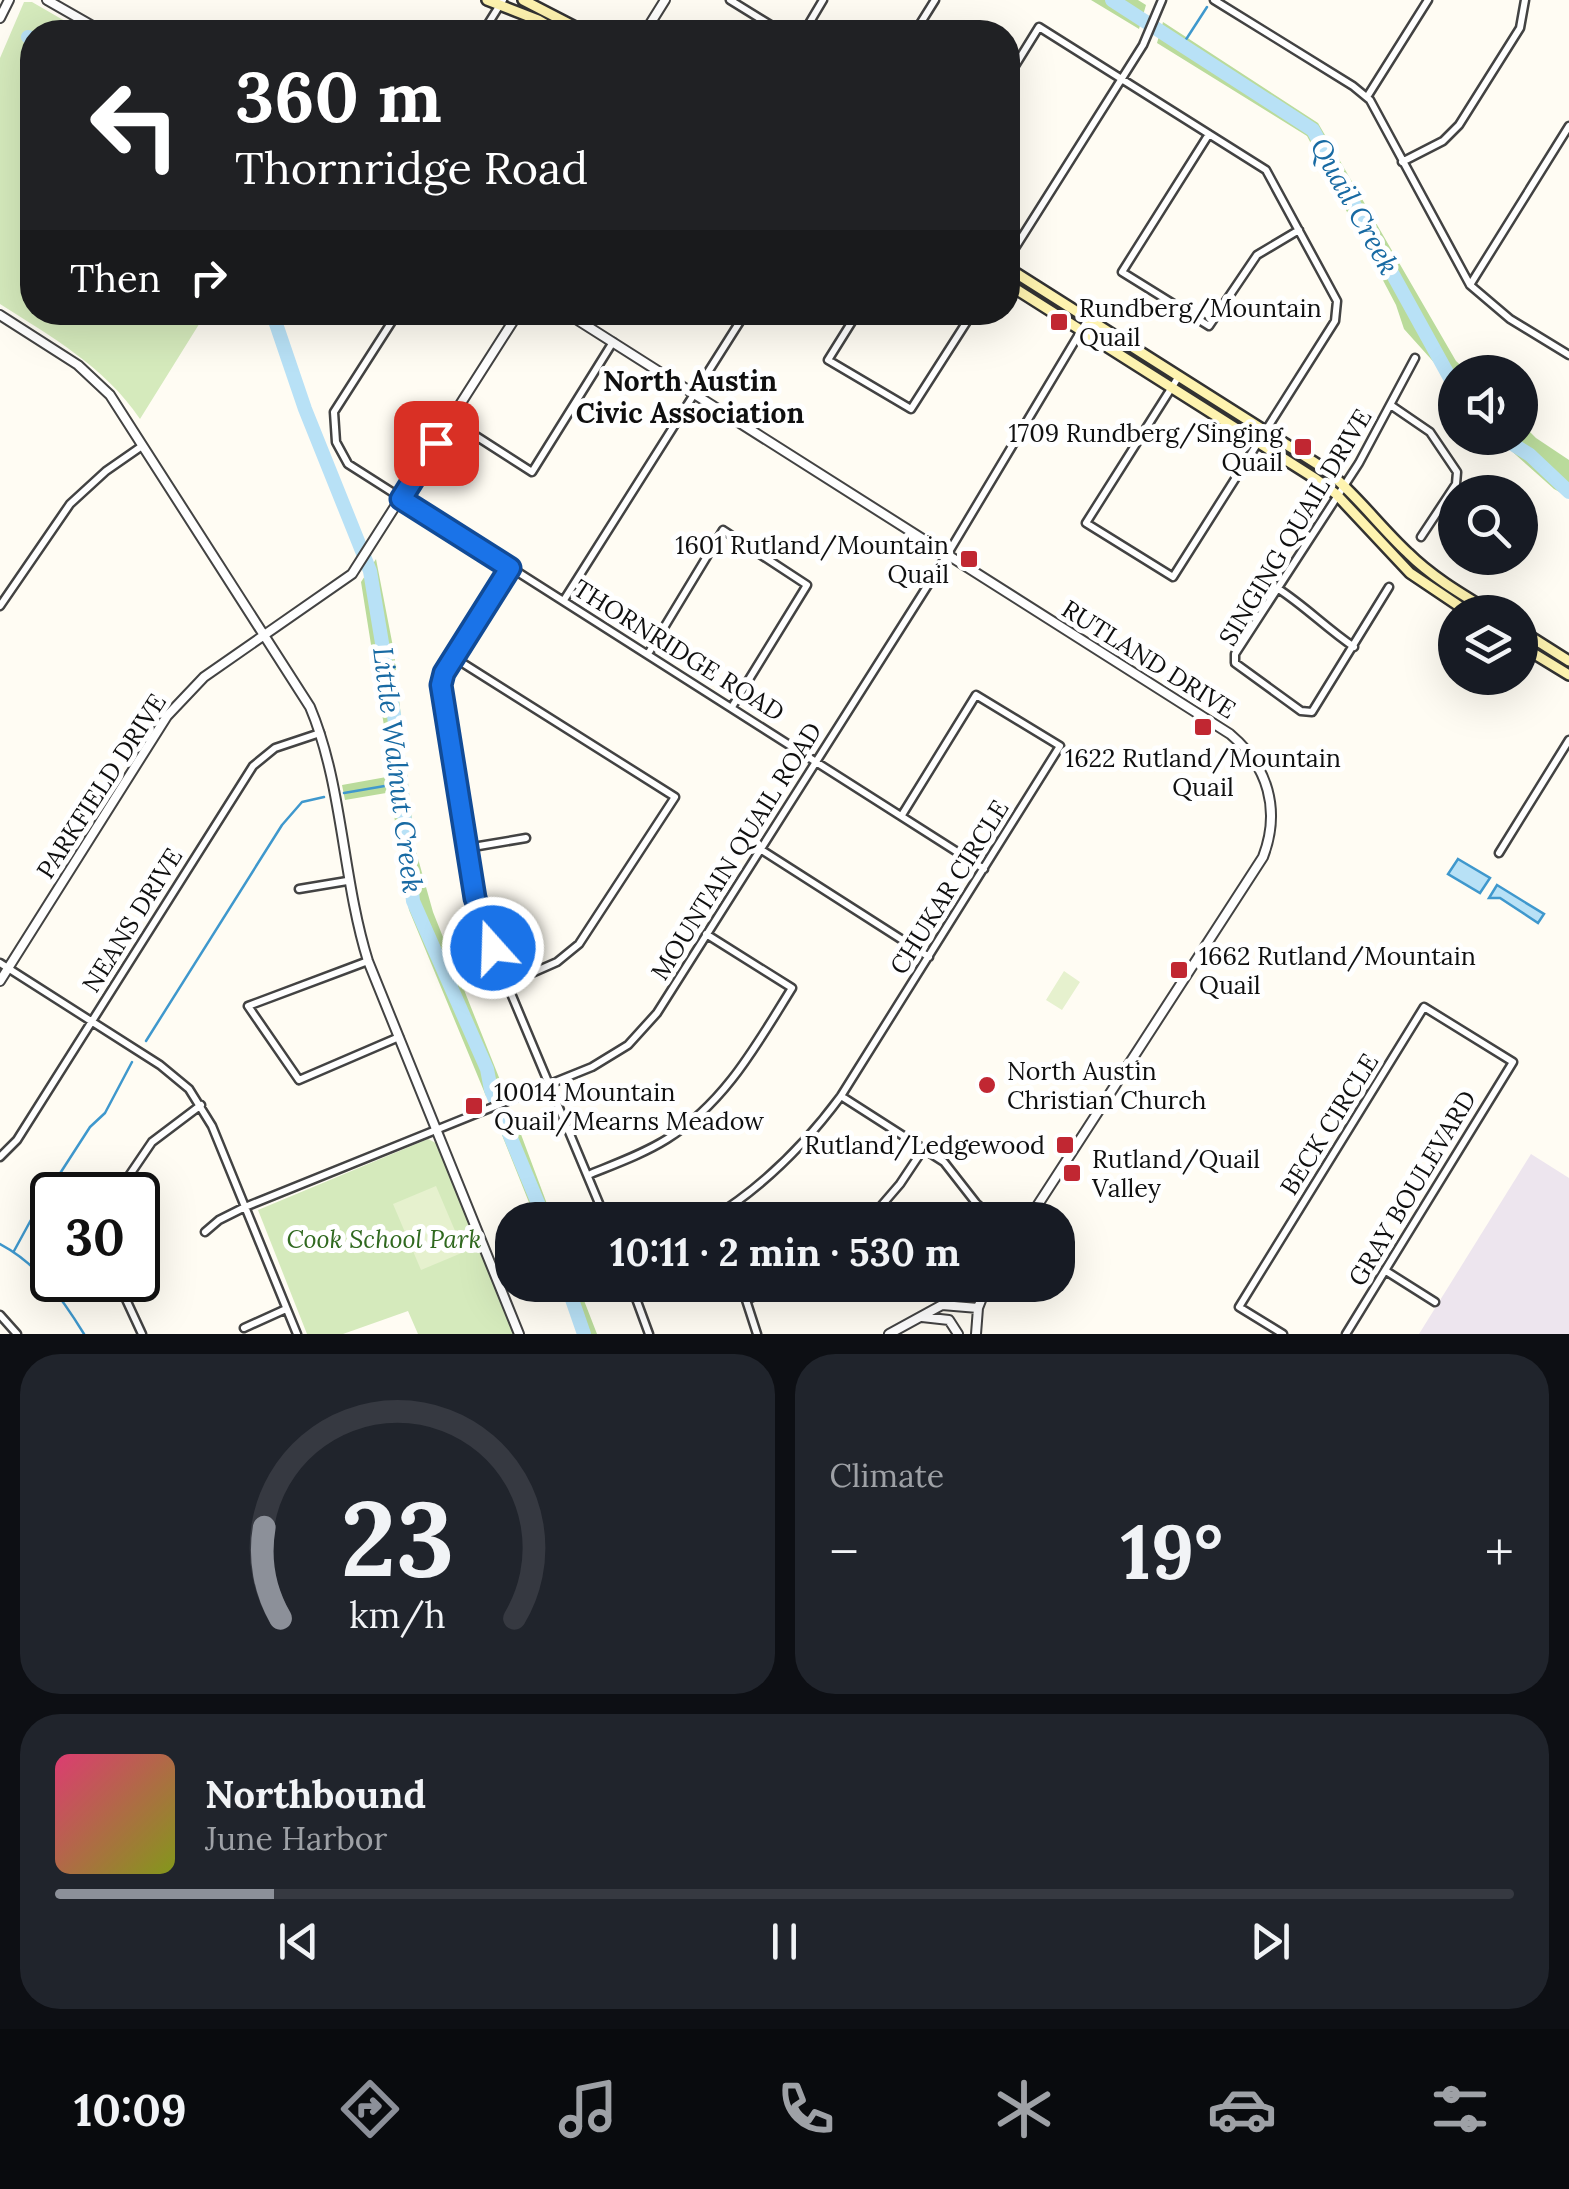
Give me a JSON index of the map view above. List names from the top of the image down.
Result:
{
  "streets": {
    "street": [
      "SINGING QUAIL DRIVE",
      "THORNRIDGE ROAD",
      "RUTLAND DRIVE",
      "PARKFIELD DRIVE",
      "MOUNTAIN QUAIL ROAD",
      "CHUKAR CIRCLE",
      "NEANS DRIVE",
      "BECK CIRCLE",
      "GRAY BOULEVARD"
    ]
  },
  "crossings": [
    ["THORNRIDGE ROAD", "PARKFIELD DRIVE"],
    ["THORNRIDGE ROAD", "MOUNTAIN QUAIL ROAD"],
    ["THORNRIDGE ROAD", "CHUKAR CIRCLE"],
    ["RUTLAND DRIVE", "MOUNTAIN QUAIL ROAD"],
    ["BECK CIRCLE", "GRAY BOULEVARD"]
  ],
  "districts": ["North Austin Civic Association"],
  "water": ["Quail Creek", "Little Walnut Creek"],
  "parks": ["Cook School Park"],
  "places": {
    "transit": [
      "Rundberg/Mountain Quail",
      "1709 Rundberg/Singing Quail",
      "1601 Rutland/Mountain Quail",
      "1622 Rutland/Mountain Quail",
      "1662 Rutland/Mountain Quail",
      "10014 Mountain Quail/Mearns Meadow",
      "Rutland/Ledgewood",
      "Rutland/Quail Valley"
    ],
    "other": ["North Austin Christian Church"]
  },
  "page": {
    "turn": ["360 m", "Thornridge Road"],
    "then": "Then",
    "limit": "30",
    "trip": "10:11 · 2 min · 530 m",
    "tile": "Climate",
    "heat": ["−", "19°", "+"],
    "song": ["Northbound", "June Harbor"],
    "tabs": "10:09",
    "gauge": ["23", "km/h"]
  }
}
